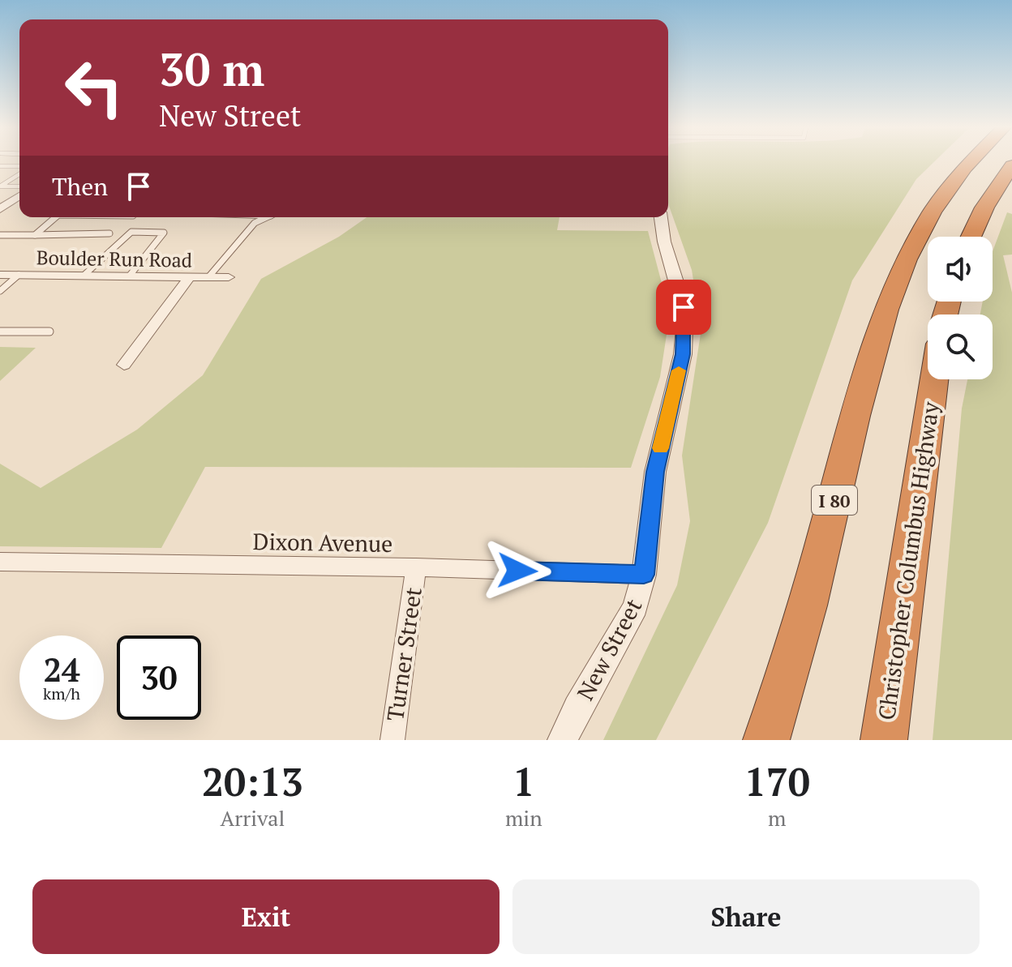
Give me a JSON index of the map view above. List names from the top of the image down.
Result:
{
  "streets": {
    "highway": ["I 80", "Christopher Columbus Highway"],
    "street": [
      "Boulder Run Road",
      "Dixon Avenue",
      "New Street",
      "Turner Street"
    ]
  },
  "crossings": [
    ["Dixon Avenue", "New Street"],
    ["Dixon Avenue", "Turner Street"]
  ],
  "page": {
    "turn": ["30 m", "New Street"],
    "then": "Then",
    "speed": "24 km/h",
    "limit": "30",
    "eta": [
      "20:13",
      "Arrival",
      "1",
      "min",
      "170",
      "m"
    ],
    "buttons": ["Exit", "Share"]
  }
}
